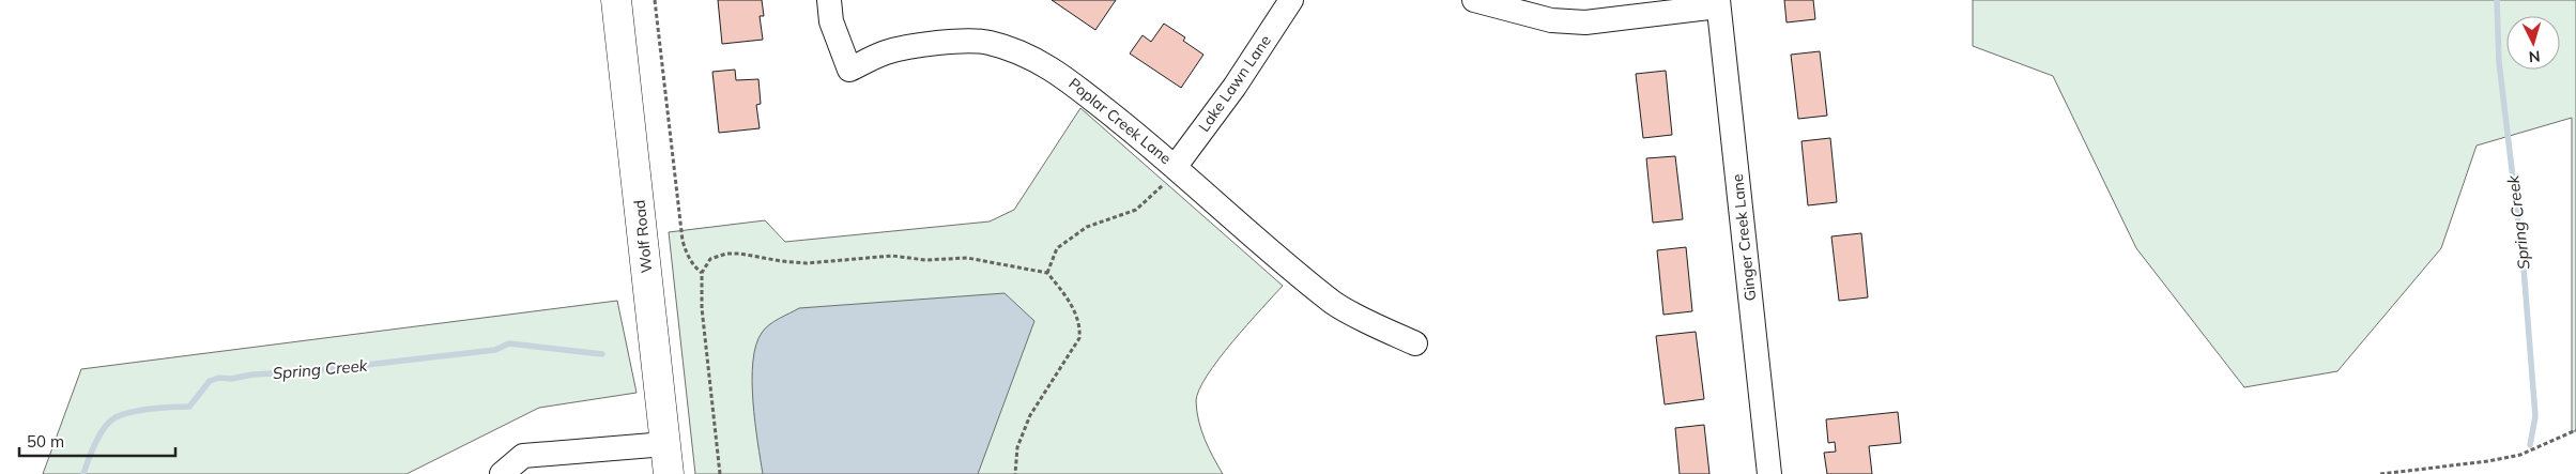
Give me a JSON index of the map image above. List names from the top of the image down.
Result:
{
  "streets": {
    "main road": ["Wolf Road"],
    "street": ["Lake Lawn Lane", "Poplar Creek Lane", "Ginger Creek Lane"]
  },
  "crossings": [
    ["Lake Lawn Lane", "Poplar Creek Lane"]
  ],
  "water": ["Spring Creek"],
  "scale_bar": "50 m",
  "north": "bottom"
}
